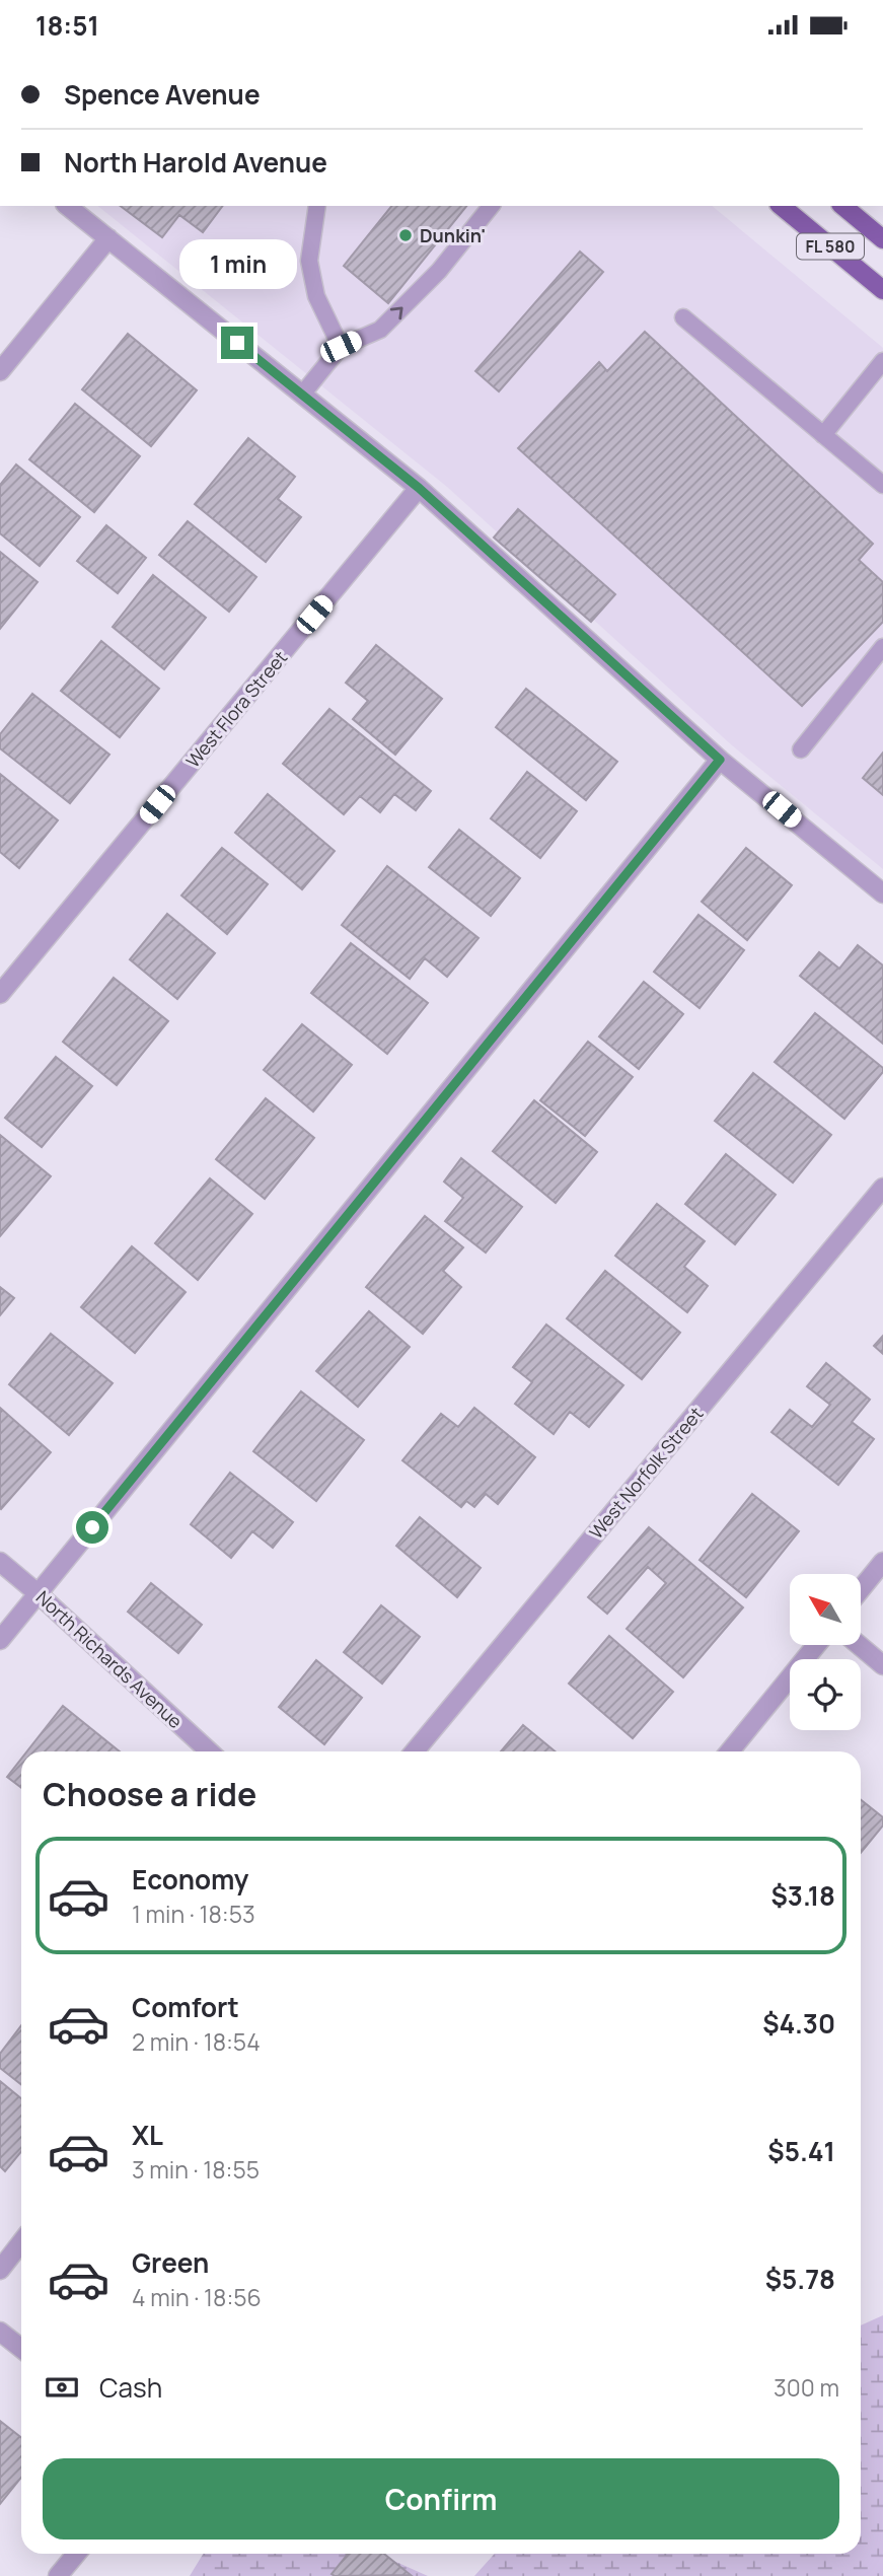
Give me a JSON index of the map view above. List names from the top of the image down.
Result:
{
  "streets": {
    "main road": ["FL 580"],
    "street": ["West Flora Street", "West Norfolk Street", "North Richards Avenue"]
  },
  "places": ["Dunkin'"],
  "north": "top left",
  "page": {
    "status": "18:51",
    "banner": ["Spence Avenue", "North Harold Avenue"],
    "bubble": "1 min",
    "heading": "Choose a ride",
    "list": [
      {
        "name": "Economy",
        "note": "1 min · 18:53",
        "value": "$3.18"
      },
      {
        "name": "Comfort",
        "note": "2 min · 18:54",
        "value": "$4.30"
      },
      {
        "name": "XL",
        "note": "3 min · 18:55",
        "value": "$5.41"
      },
      {
        "name": "Green",
        "note": "4 min · 18:56",
        "value": "$5.78"
      }
    ],
    "pay": ["Cash", "300 m"],
    "buttons": "Confirm"
  }
}
